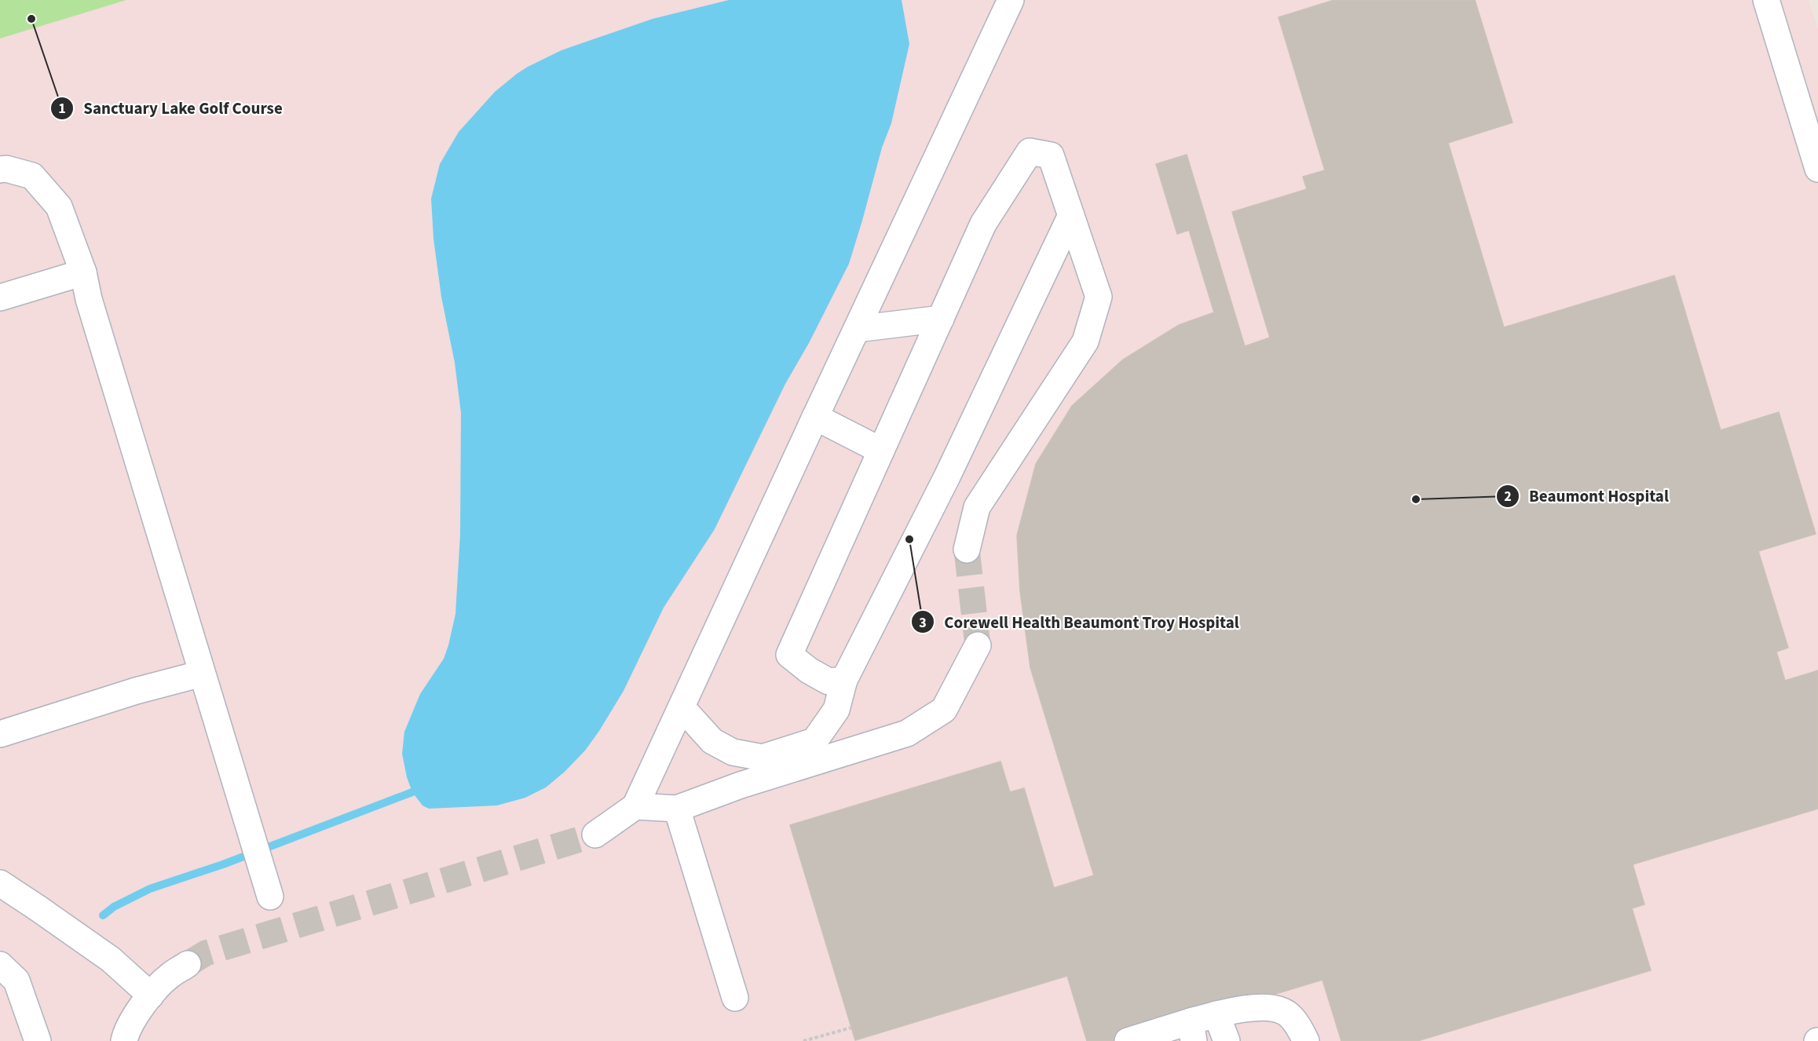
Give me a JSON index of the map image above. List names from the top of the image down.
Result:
{
  "places": ["Sanctuary Lake Golf Course", "Beaumont Hospital", "Corewell Health Beaumont Troy Hospital"]
}
